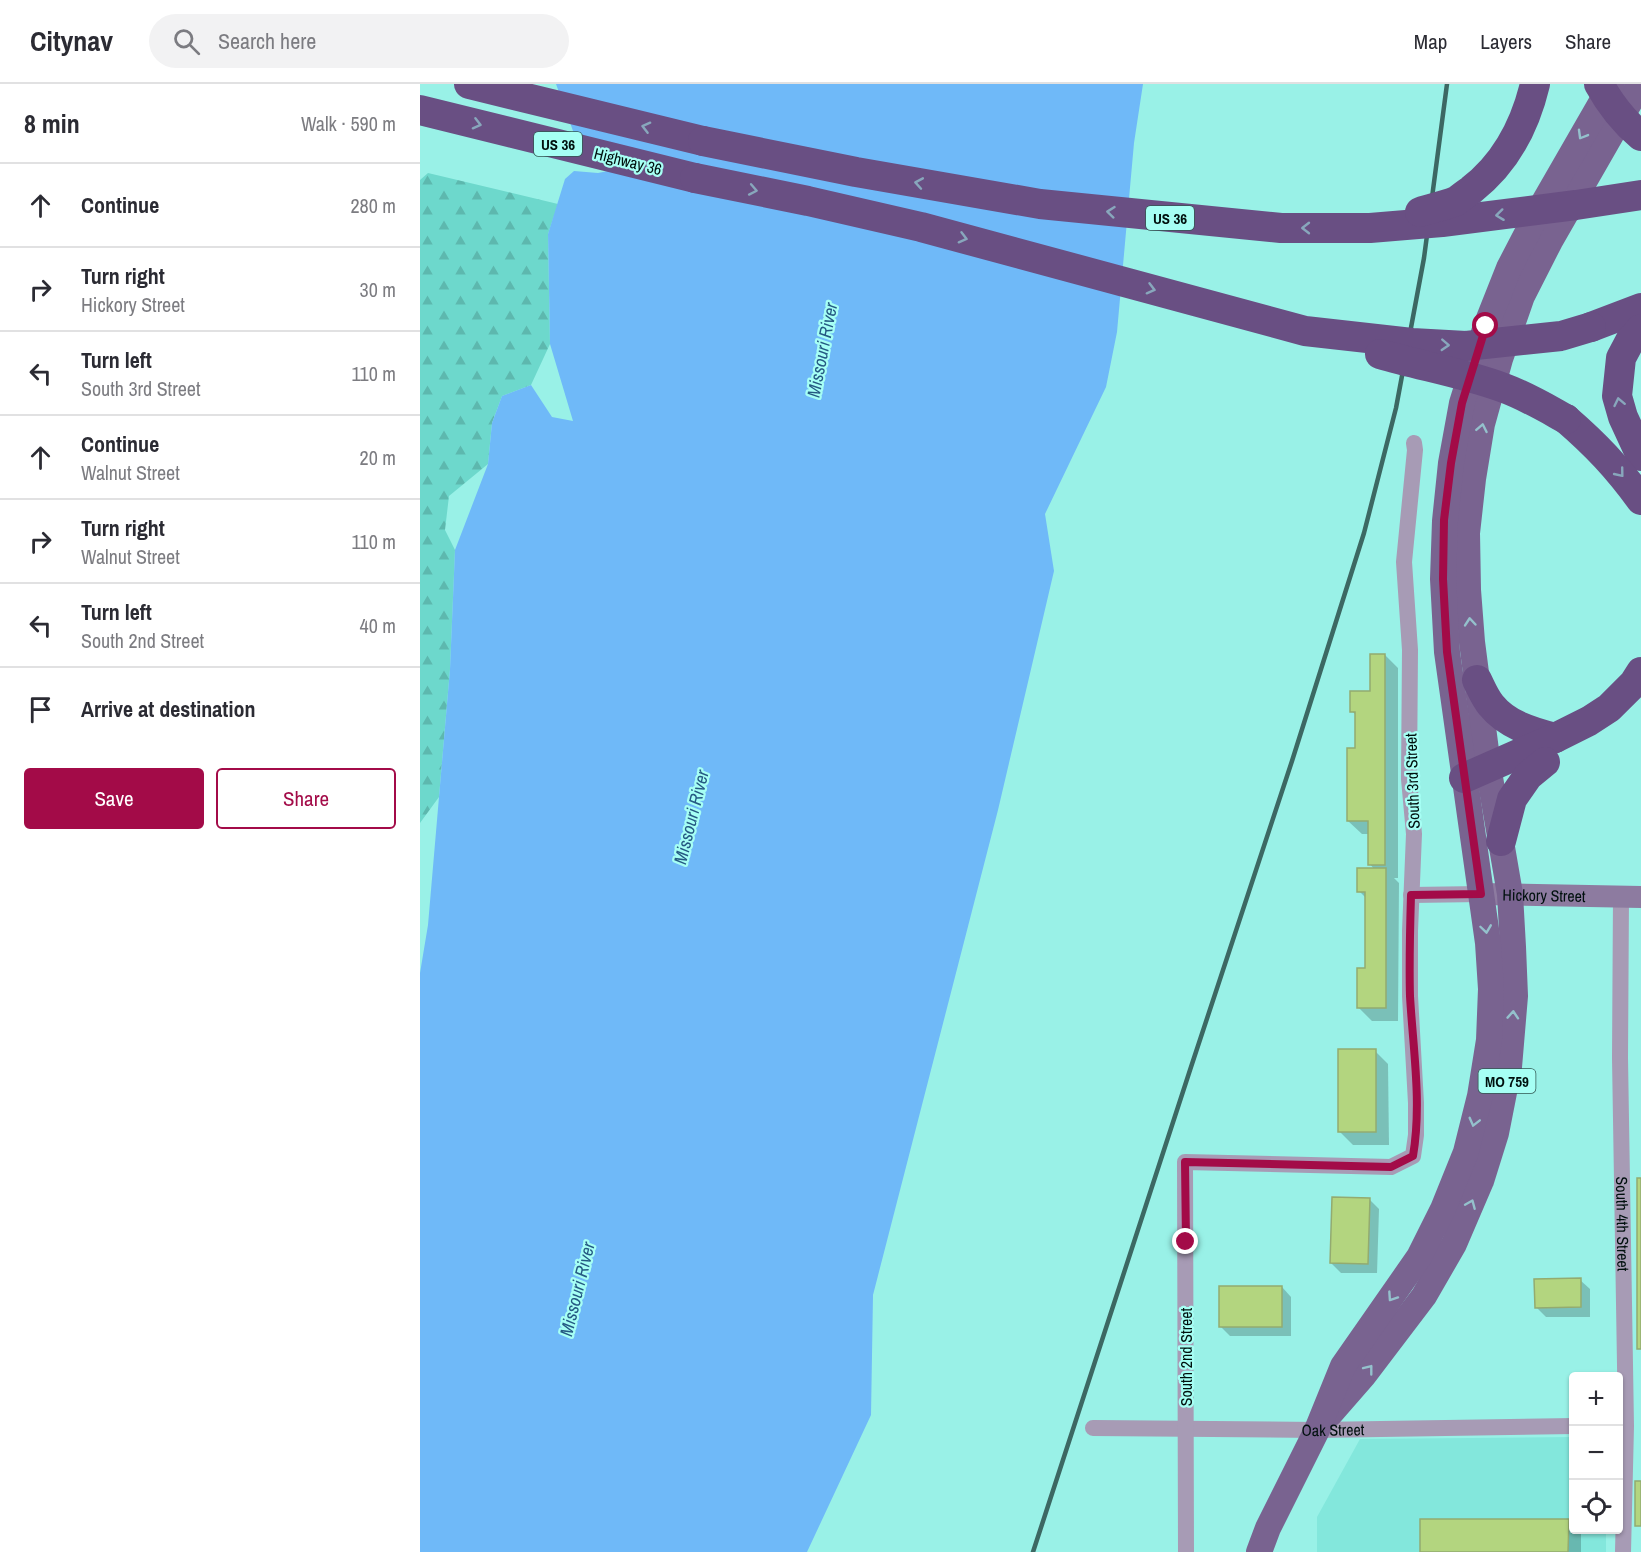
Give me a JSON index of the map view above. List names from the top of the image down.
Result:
{
  "streets": {
    "highway": ["US 36", "Highway 36"],
    "main road": ["MO 759"],
    "street": [
      "South 3rd Street",
      "Hickory Street",
      "South 4th Street",
      "South 2nd Street",
      "Oak Street"
    ]
  },
  "crossings": [
    ["US 36", "Highway 36"],
    ["South 3rd Street", "Hickory Street"],
    ["South 3rd Street", "South 2nd Street"],
    ["Hickory Street", "MO 759"],
    ["Hickory Street", "South 4th Street"],
    ["MO 759", "Oak Street"],
    ["South 2nd Street", "Oak Street"]
  ],
  "water": ["Missouri River"],
  "page": {
    "header": "Citynav",
    "search": "Search here",
    "nav": ["Map", "Layers", "Share"],
    "heading": ["8 min", "Walk · 590 m"],
    "list": [
      ["Continue", "280 m"],
      ["Turn right", "Hickory Street", "30 m"],
      ["Turn left", "South 3rd Street", "110 m"],
      ["Continue", "Walnut Street", "20 m"],
      ["Turn right", "Walnut Street", "110 m"],
      ["Turn left", "South 2nd Street", "40 m"],
      "Arrive at destination"
    ],
    "buttons": ["Save", "Share"],
    "map_buttons": ["+", "−"]
  }
}
